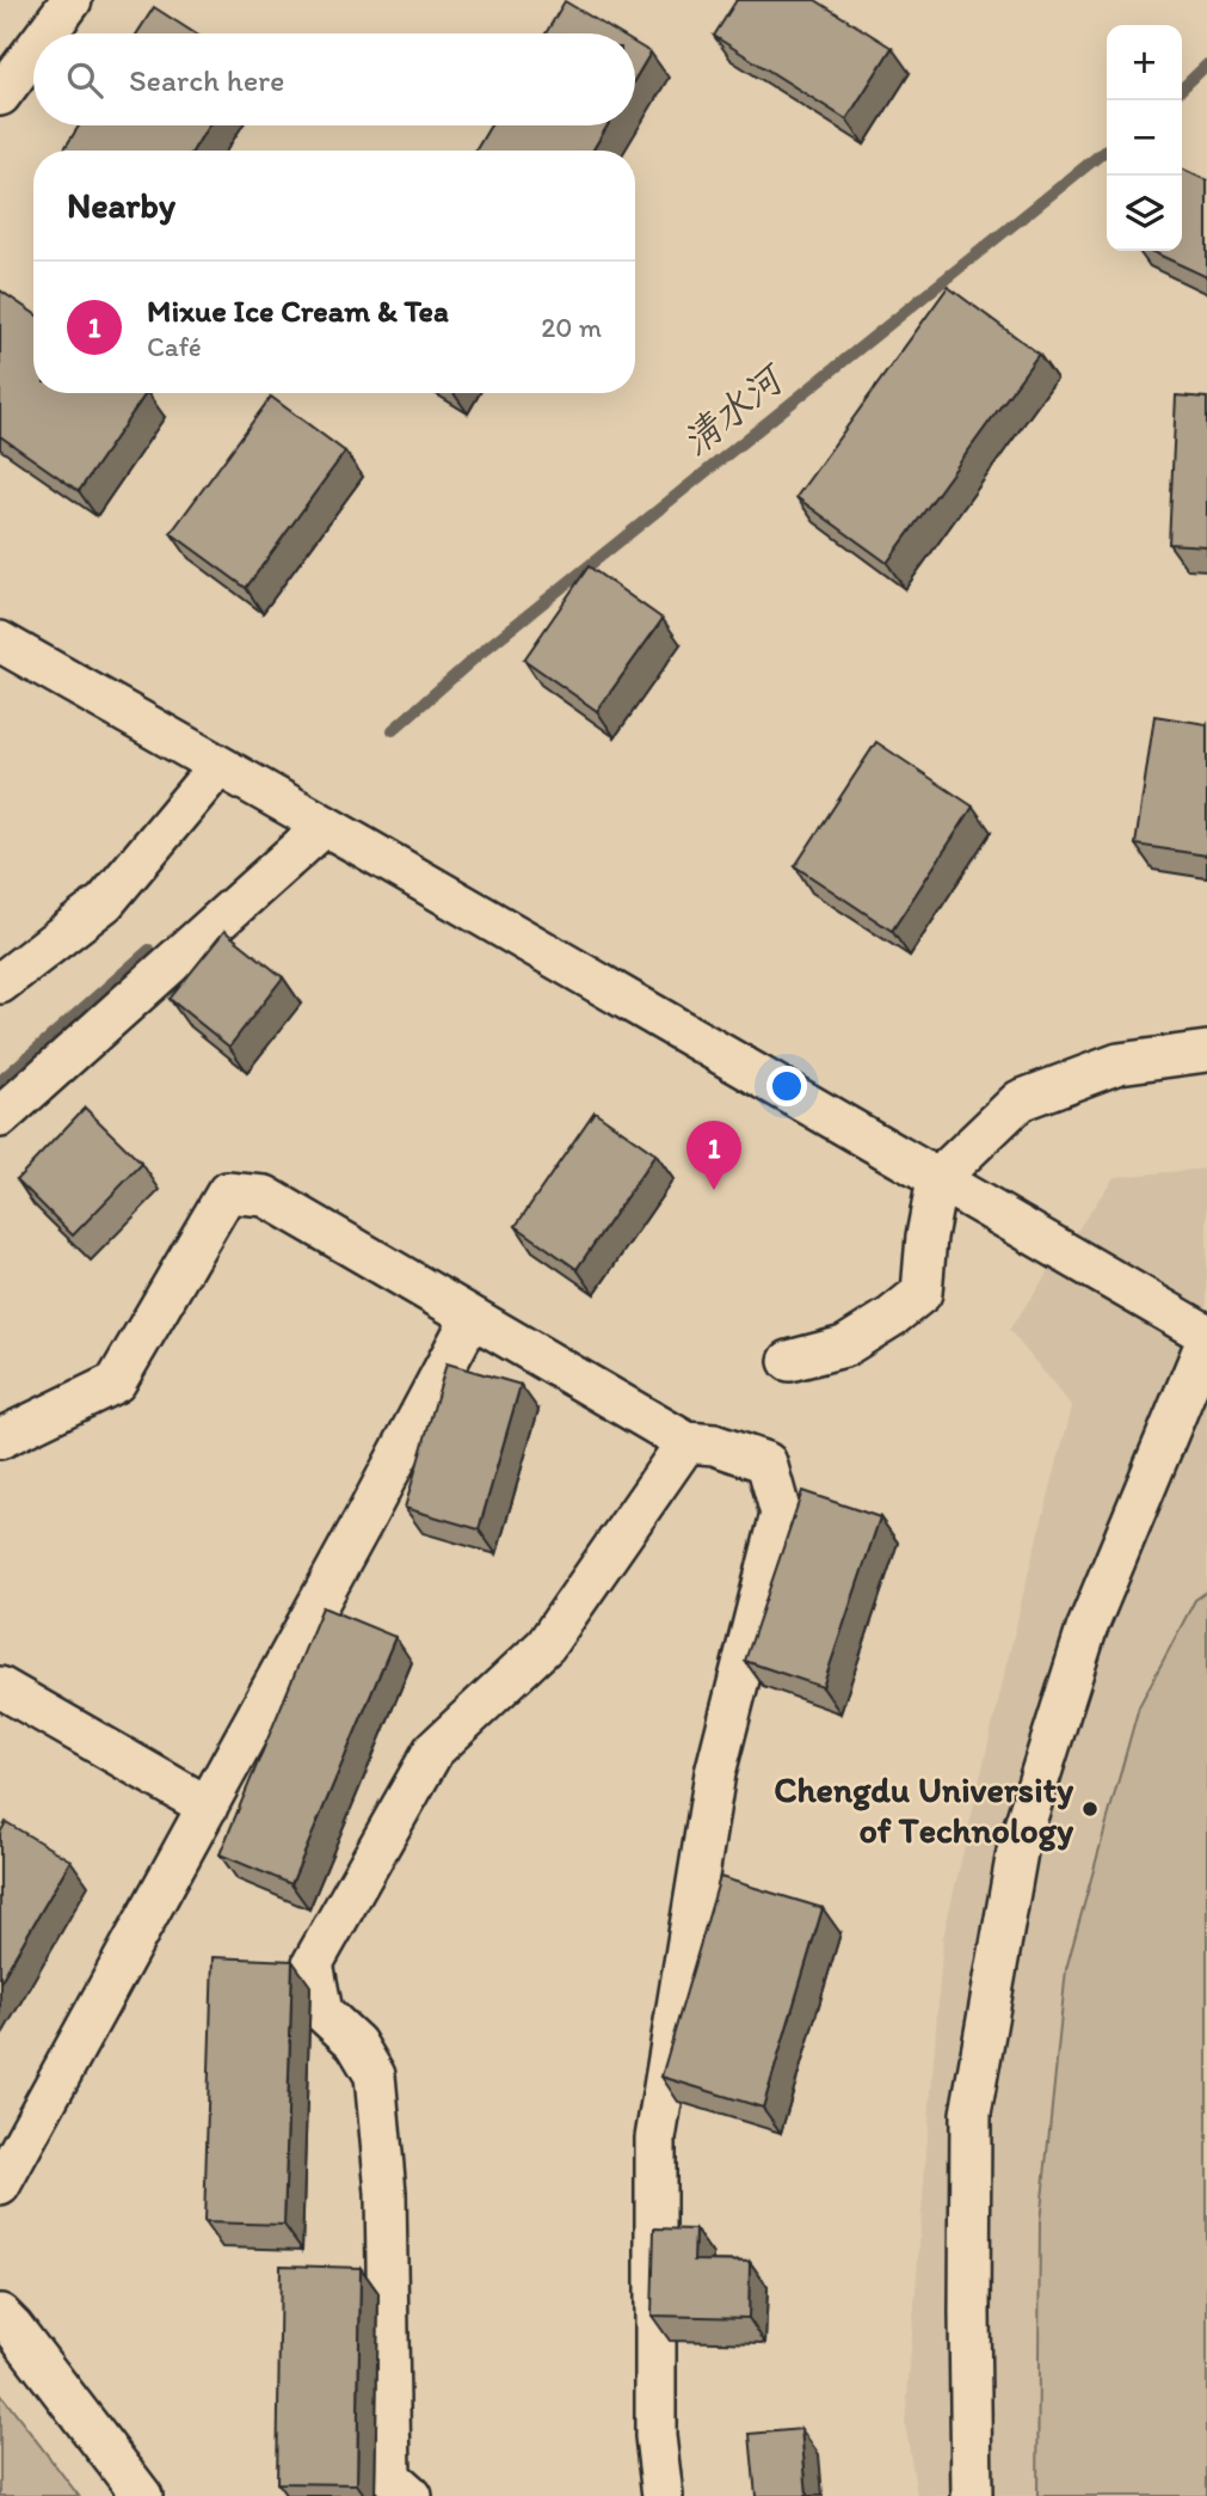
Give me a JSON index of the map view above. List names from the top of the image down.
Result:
{
  "water": ["清水河"],
  "places": ["Chengdu University of Technology"],
  "page": {
    "map_buttons": ["+", "−"],
    "search": "Search here",
    "heading": "Nearby",
    "list": [
      {
        "mark": "1",
        "name": "Mixue Ice Cream & Tea",
        "note": "Café",
        "value": "20 m"
      }
    ],
    "pins": "1"
  }
}
